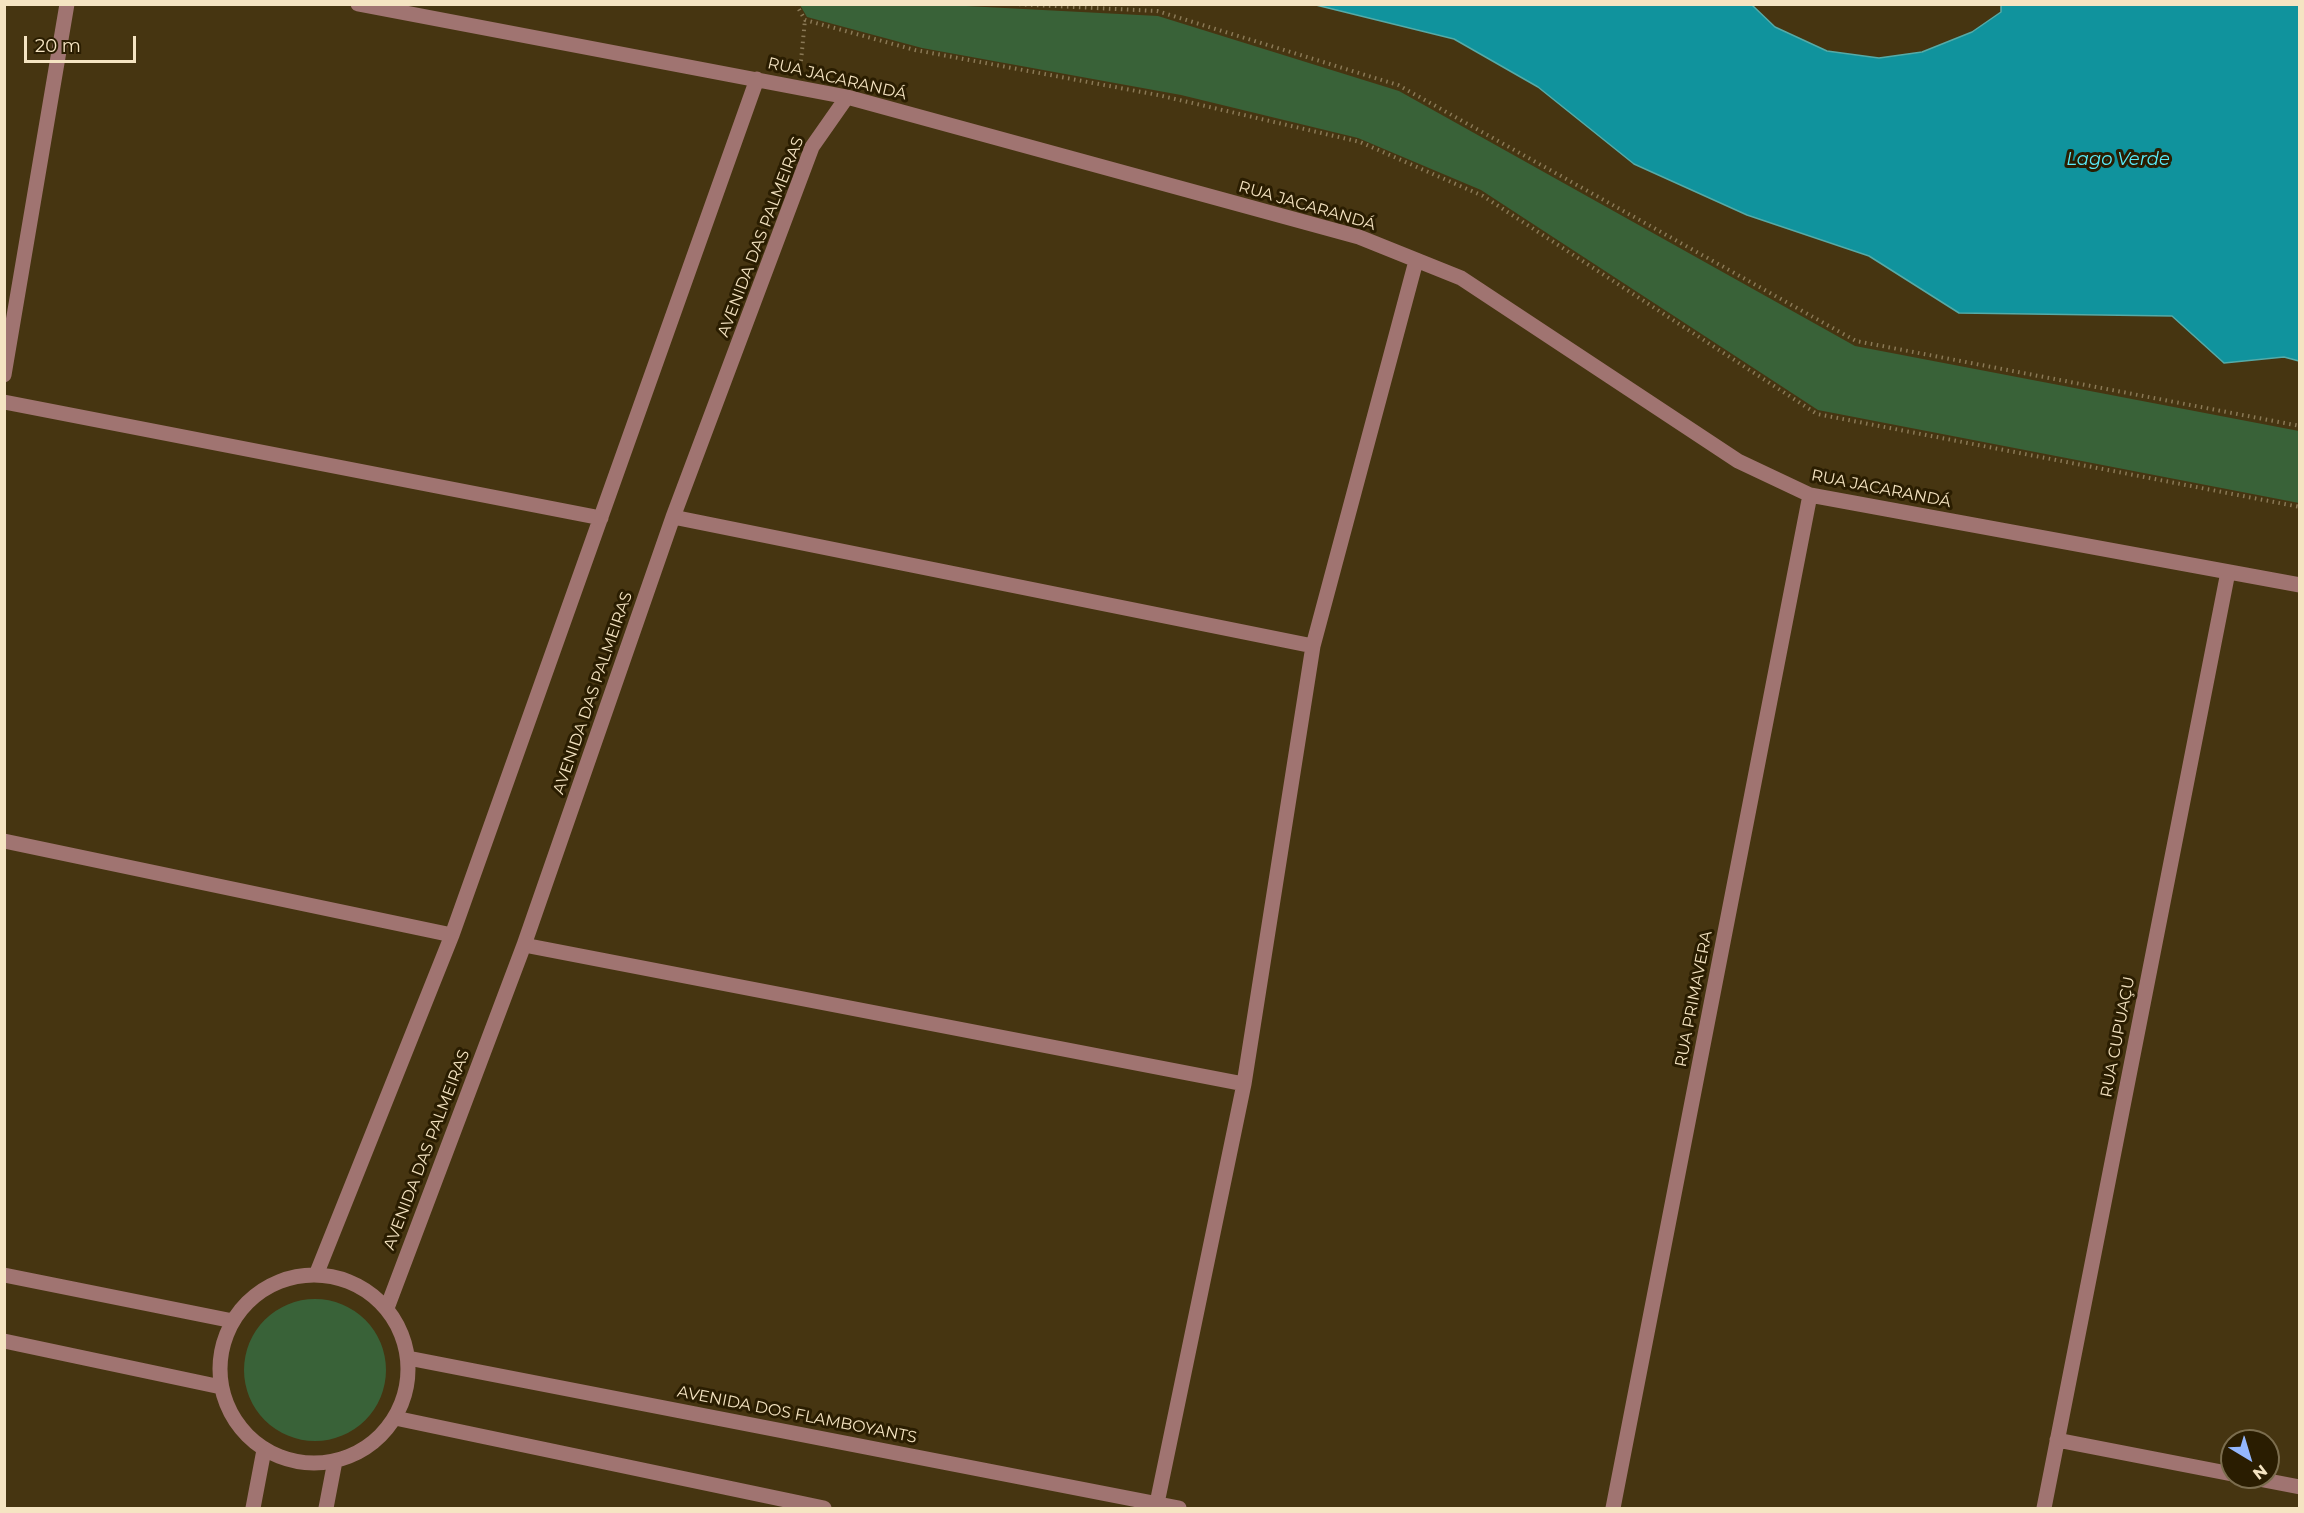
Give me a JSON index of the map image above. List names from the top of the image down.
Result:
{
  "streets": {
    "street": [
      "RUA JACARANDÁ",
      "AVENIDA DAS PALMEIRAS",
      "RUA PRIMAVERA",
      "RUA CUPUAÇU",
      "AVENIDA DOS FLAMBOYANTS"
    ]
  },
  "crossings": [
    ["RUA JACARANDÁ", "AVENIDA DAS PALMEIRAS"],
    ["RUA JACARANDÁ", "RUA PRIMAVERA"],
    ["RUA JACARANDÁ", "RUA CUPUAÇU"],
    ["AVENIDA DAS PALMEIRAS", "AVENIDA DOS FLAMBOYANTS"]
  ],
  "water": ["Lago Verde"],
  "scale_bar": "20 m",
  "north": "bottom right"
}
